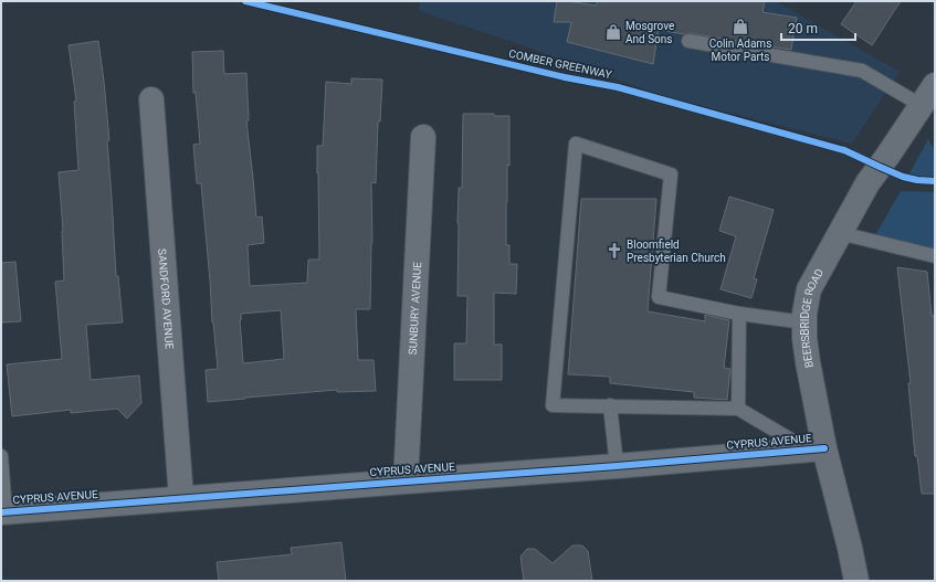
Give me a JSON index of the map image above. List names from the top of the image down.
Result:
{
  "streets": {
    "street": [
      "SANDFORD AVENUE",
      "SUNBURY AVENUE",
      "BEERSBRIDGE ROAD",
      "CYPRUS AVENUE"
    ],
    "cycle path": ["COMBER GREENWAY"]
  },
  "crossings": [
    ["SANDFORD AVENUE", "CYPRUS AVENUE"],
    ["SUNBURY AVENUE", "CYPRUS AVENUE"],
    ["BEERSBRIDGE ROAD", "CYPRUS AVENUE"]
  ],
  "places": {
    "shop": ["Colin Adams Motor Parts", "Mosgrove And Sons"],
    "church": ["Bloomfield Presbyterian Church"]
  },
  "scale_bar": "20 m"
}
